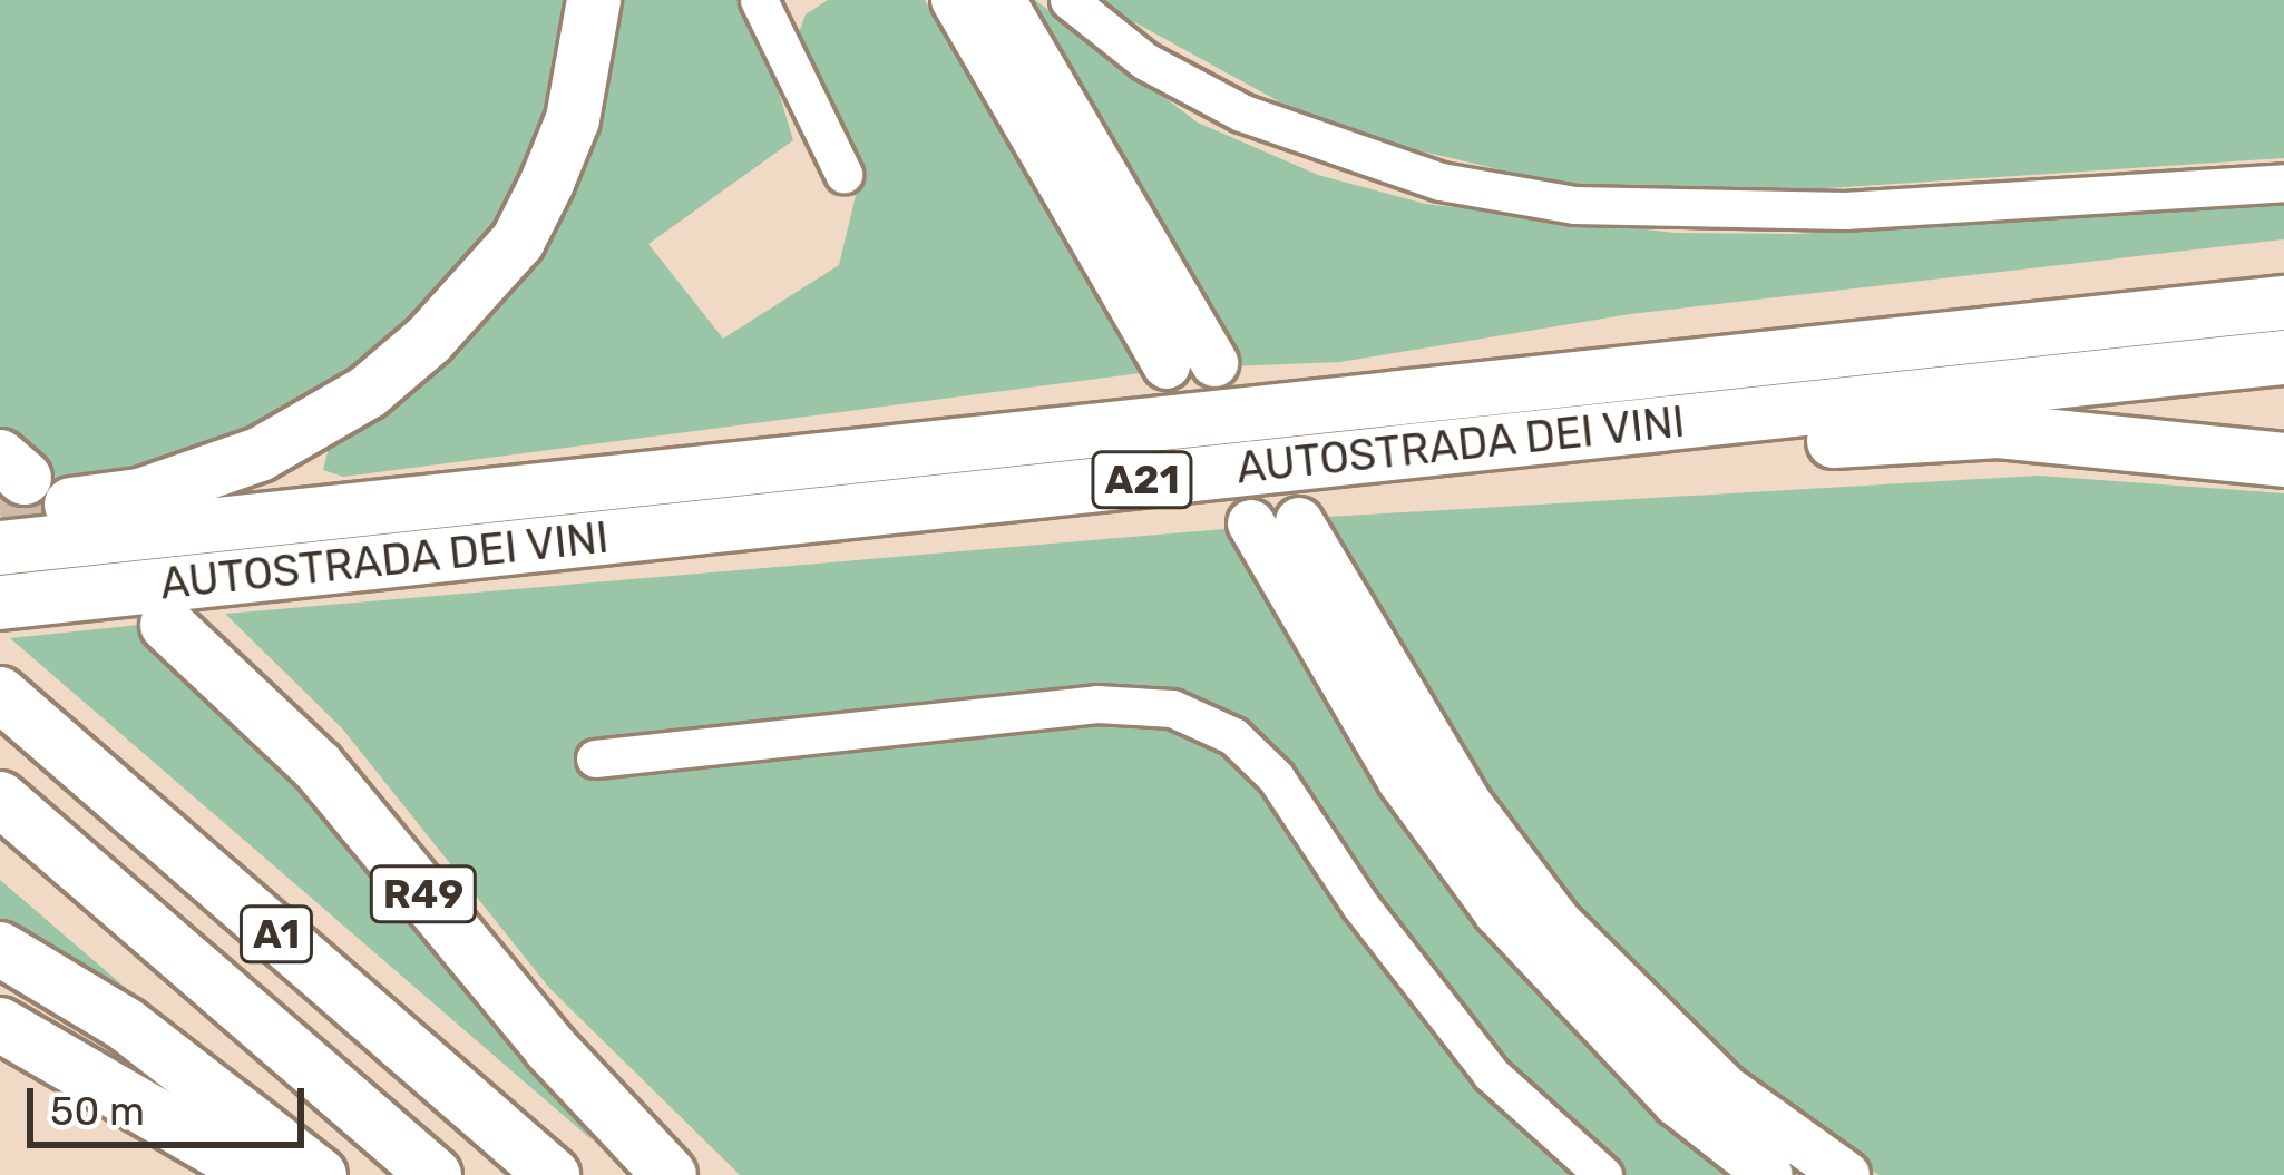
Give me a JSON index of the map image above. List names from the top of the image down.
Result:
{
  "streets": {
    "highway": [
      "AUTOSTRADA DEI VINI",
      "A21",
      "R49",
      "A1"
    ]
  },
  "scale_bar": "50 m"
}
